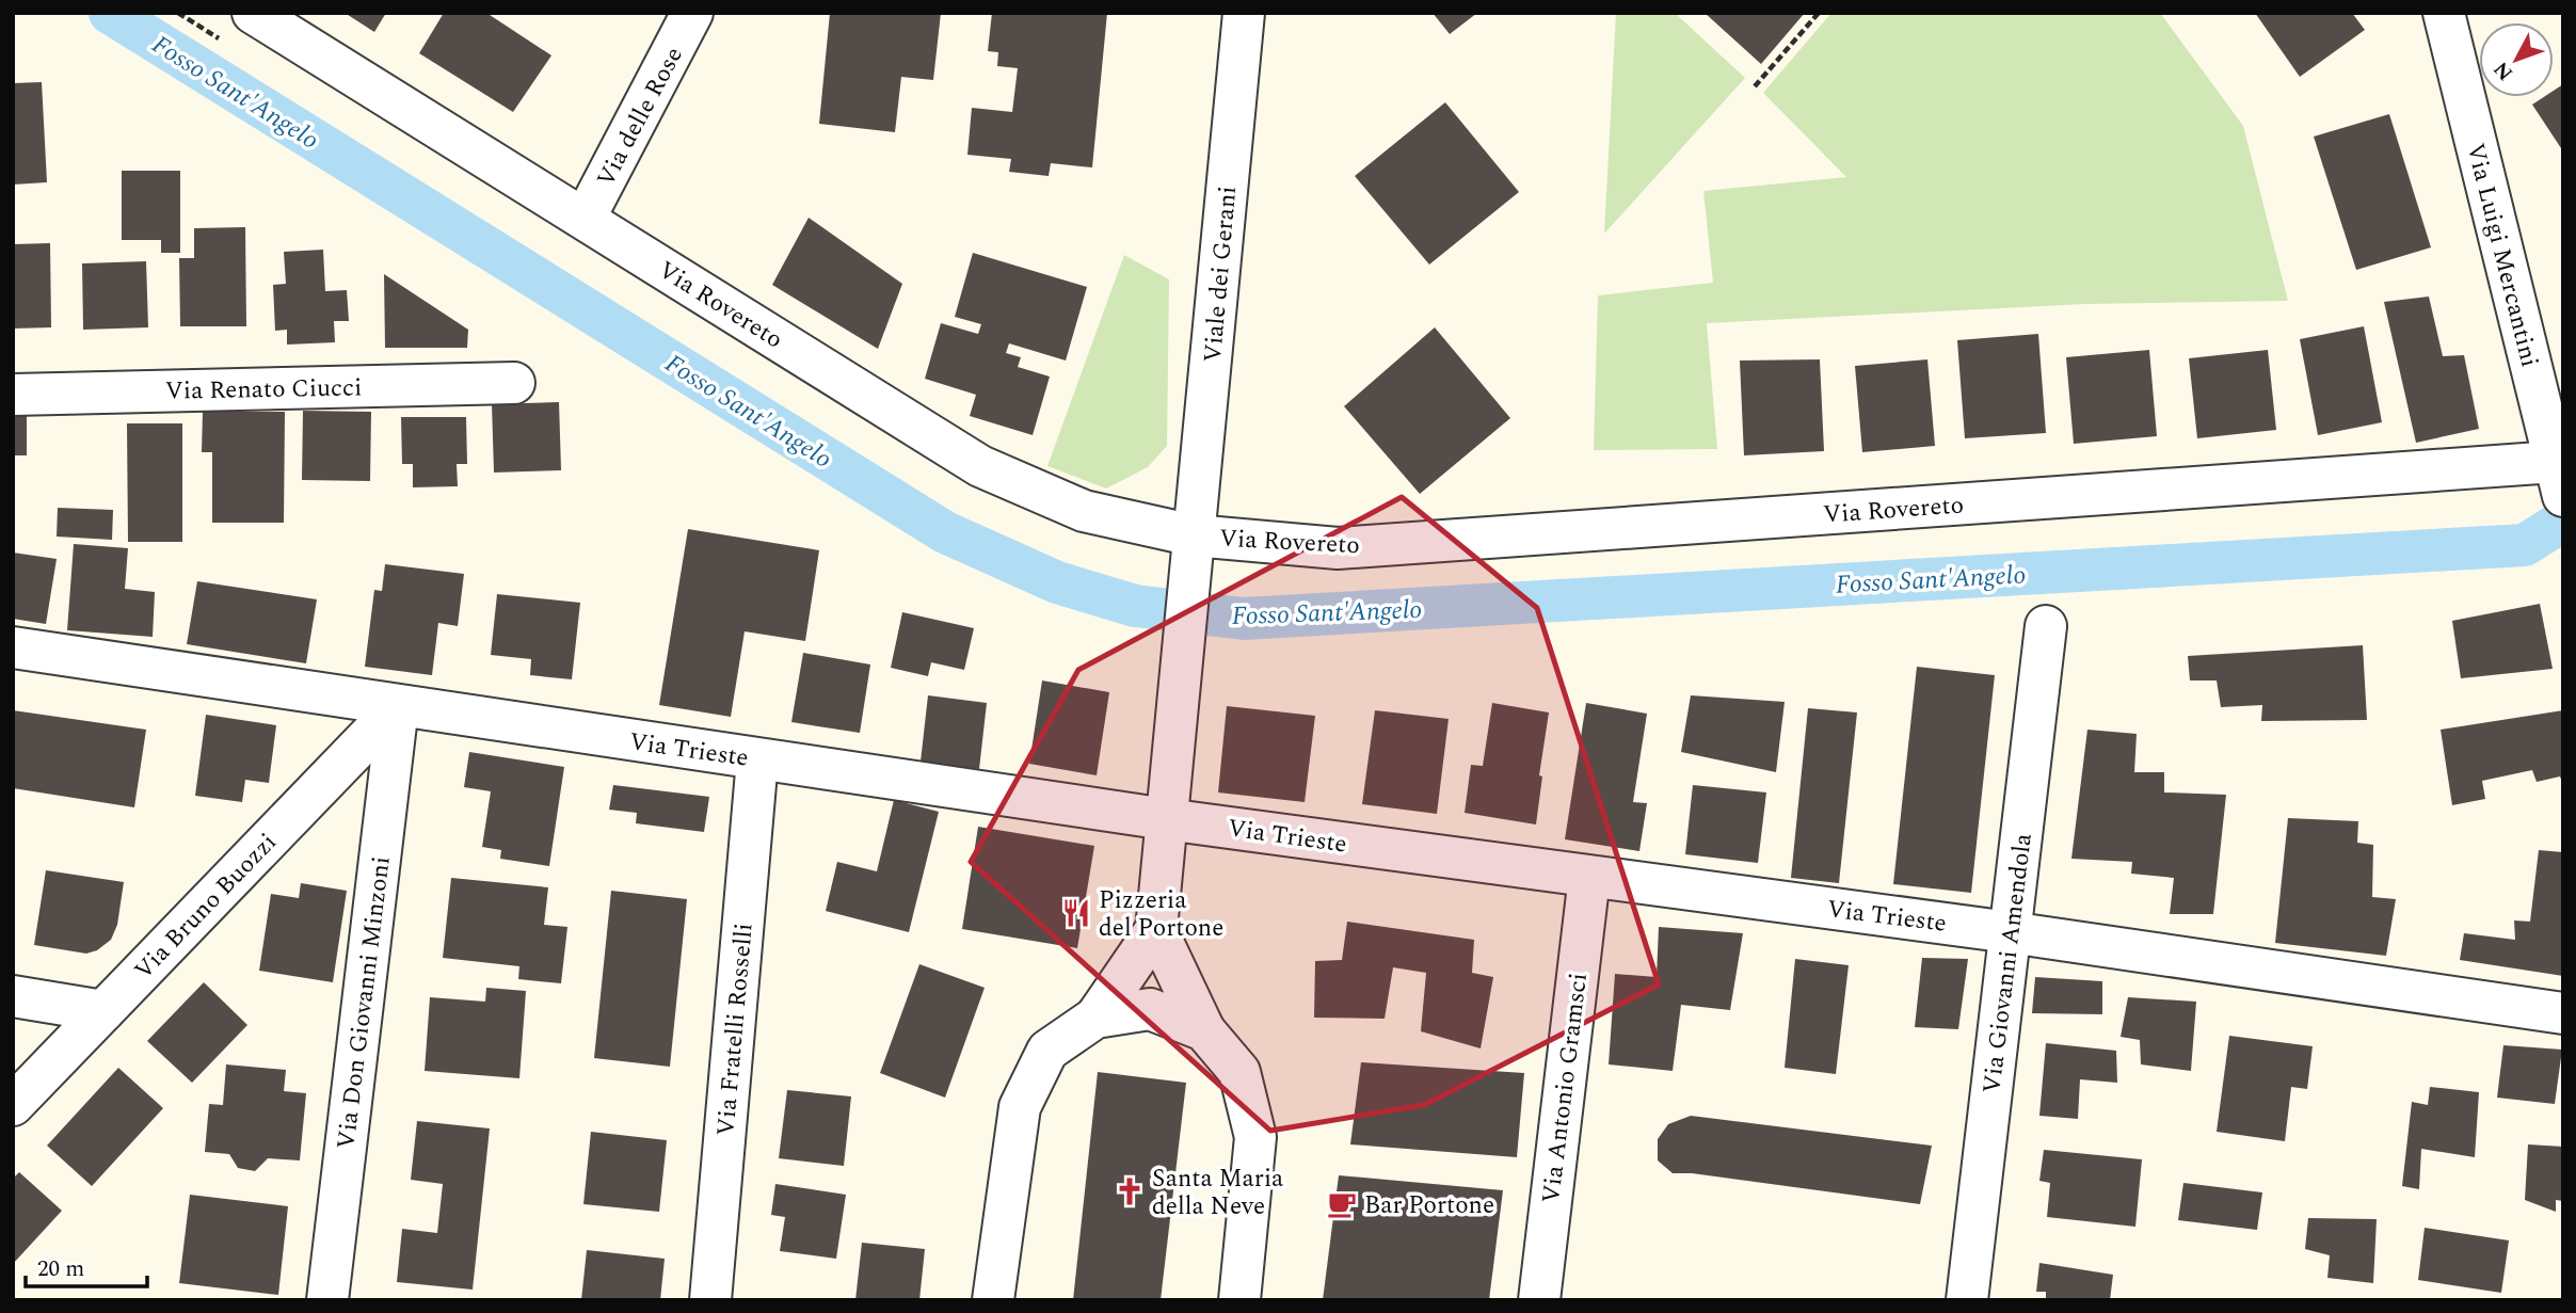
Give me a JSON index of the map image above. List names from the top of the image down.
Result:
{
  "streets": {
    "street": [
      "Via delle Rose",
      "Via Luigi Mercantini",
      "Viale dei Gerani",
      "Via Rovereto",
      "Via Renato Ciucci",
      "Via Trieste",
      "Via Bruno Buozzi",
      "Via Giovanni Amendola",
      "Via Don Giovanni Minzoni",
      "Via Fratelli Rosselli",
      "Via Antonio Gramsci"
    ]
  },
  "crossings": [
    ["Via delle Rose", "Via Rovereto"],
    ["Via Luigi Mercantini", "Via Rovereto"],
    ["Viale dei Gerani", "Via Rovereto"],
    ["Viale dei Gerani", "Via Trieste"],
    ["Via Trieste", "Via Bruno Buozzi"],
    ["Via Trieste", "Via Giovanni Amendola"],
    ["Via Trieste", "Via Don Giovanni Minzoni"],
    ["Via Trieste", "Via Fratelli Rosselli"],
    ["Via Trieste", "Via Antonio Gramsci"],
    ["Via Bruno Buozzi", "Via Don Giovanni Minzoni"]
  ],
  "water": ["Fosso Sant'Angelo"],
  "places": {
    "restaurant": ["Pizzeria del Portone"],
    "church": ["Santa Maria della Neve"],
    "cafe": ["Bar Portone"]
  },
  "scale_bar": "20 m",
  "north": "bottom left"
}
